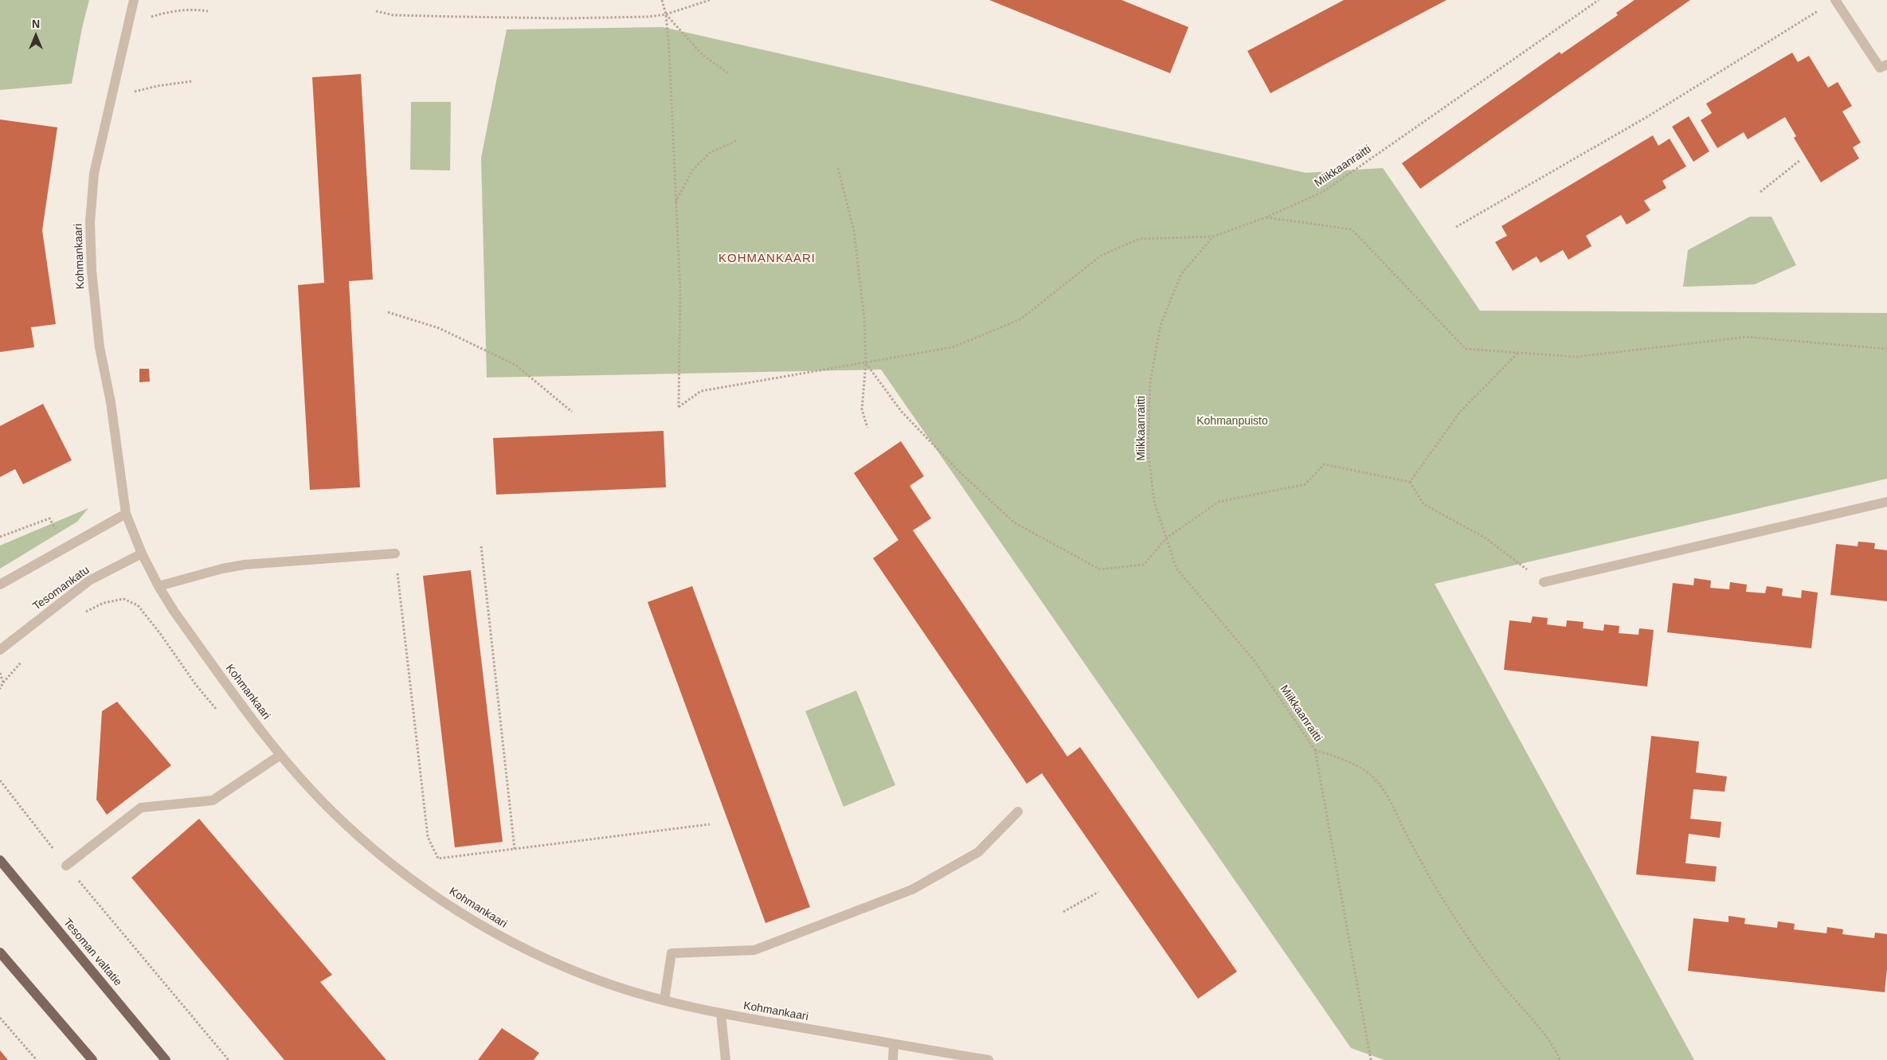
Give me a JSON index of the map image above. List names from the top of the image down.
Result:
{
  "streets": {
    "main road": ["Tesoman valtatie"],
    "street": ["Kohmankaari", "Tesomankatu"],
    "path": ["Miikkaanraitti"]
  },
  "crossings": [
    ["Kohmankaari", "Tesomankatu"]
  ],
  "districts": ["KOHMANKAARI"],
  "parks": ["Kohmanpuisto"],
  "north": "top"
}
